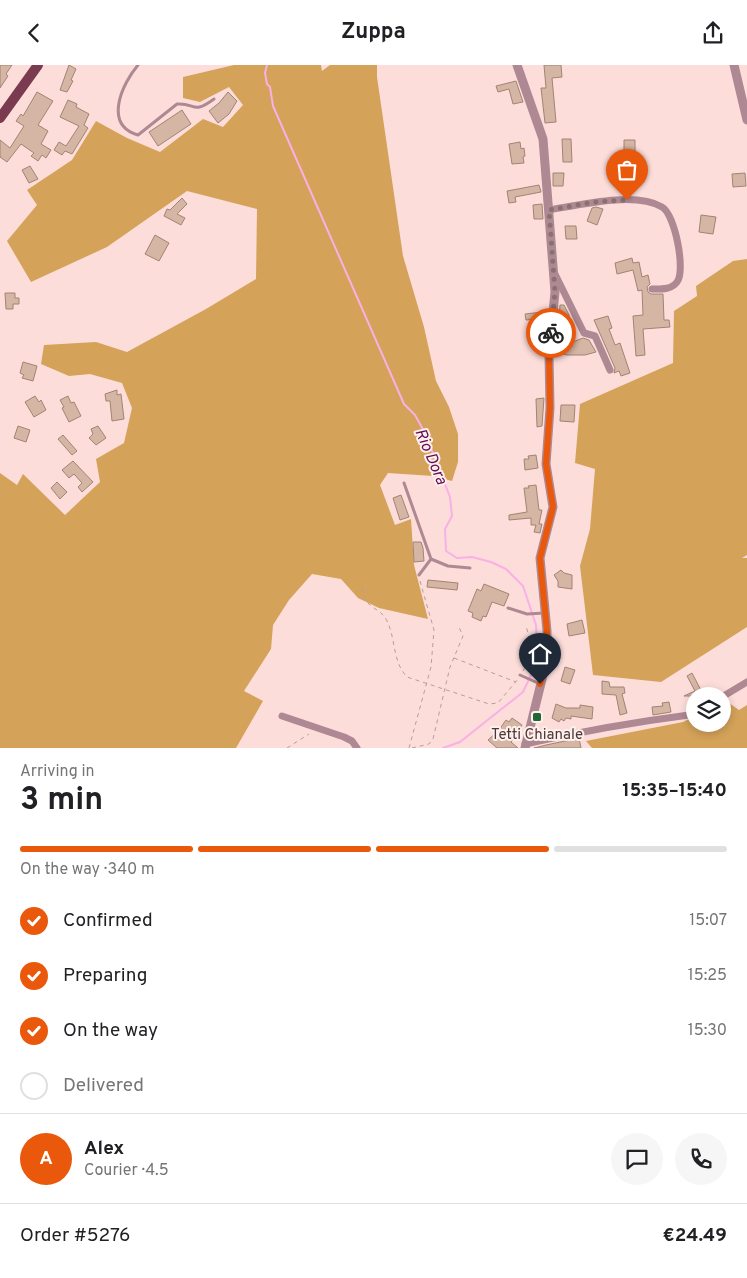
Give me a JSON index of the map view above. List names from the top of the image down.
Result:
{
  "water": ["Rio Dora"],
  "places": {
    "transit": ["Tetti Chianale"]
  },
  "page": {
    "header": "Zuppa",
    "heading": ["3 min", "Arriving in", "15:35–15:40"],
    "panel": [
      "Alex",
      "Courier · 4.5",
      "Order #5276",
      "€24.49"
    ],
    "bar": "On the way · 340 m",
    "list": [
      ["Confirmed", "15:07"],
      ["Preparing", "15:25"],
      ["On the way", "15:30"],
      "Delivered"
    ],
    "round": "A"
  }
}
